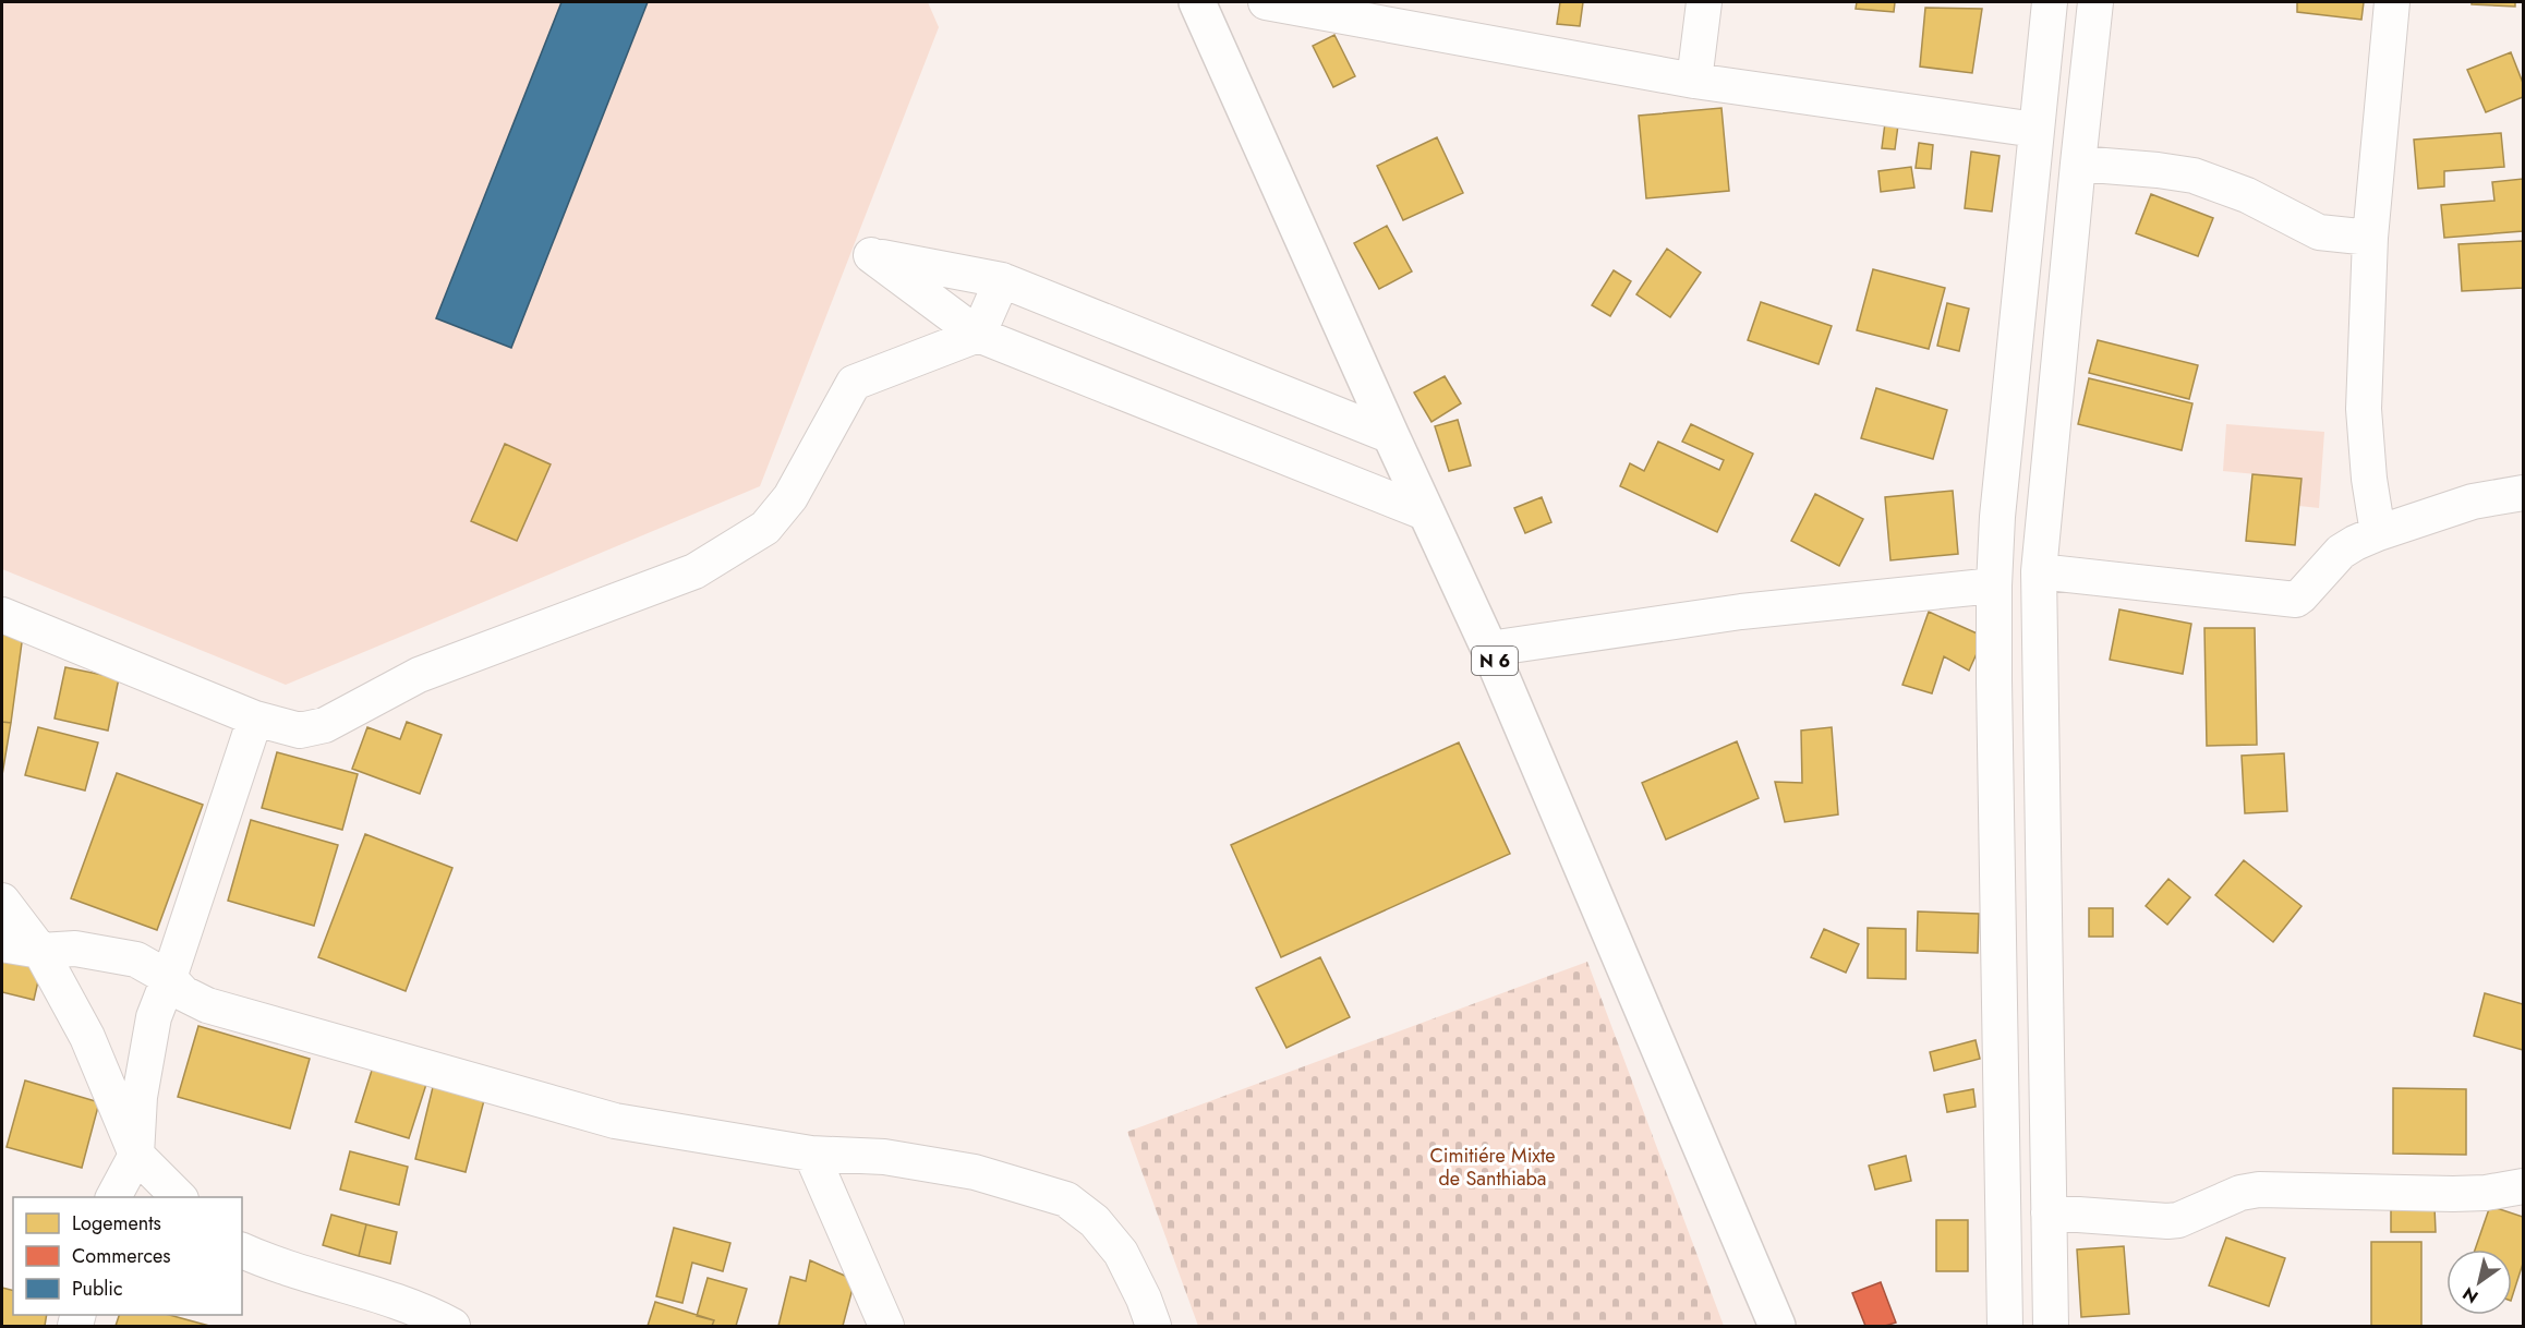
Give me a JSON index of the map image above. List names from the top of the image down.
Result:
{
  "streets": {
    "main road": ["N 6"]
  },
  "parks": ["Cimitiére Mixte de Santhiaba"],
  "legend": ["Logements", "Commerces", "Public"],
  "north": "bottom left"
}
